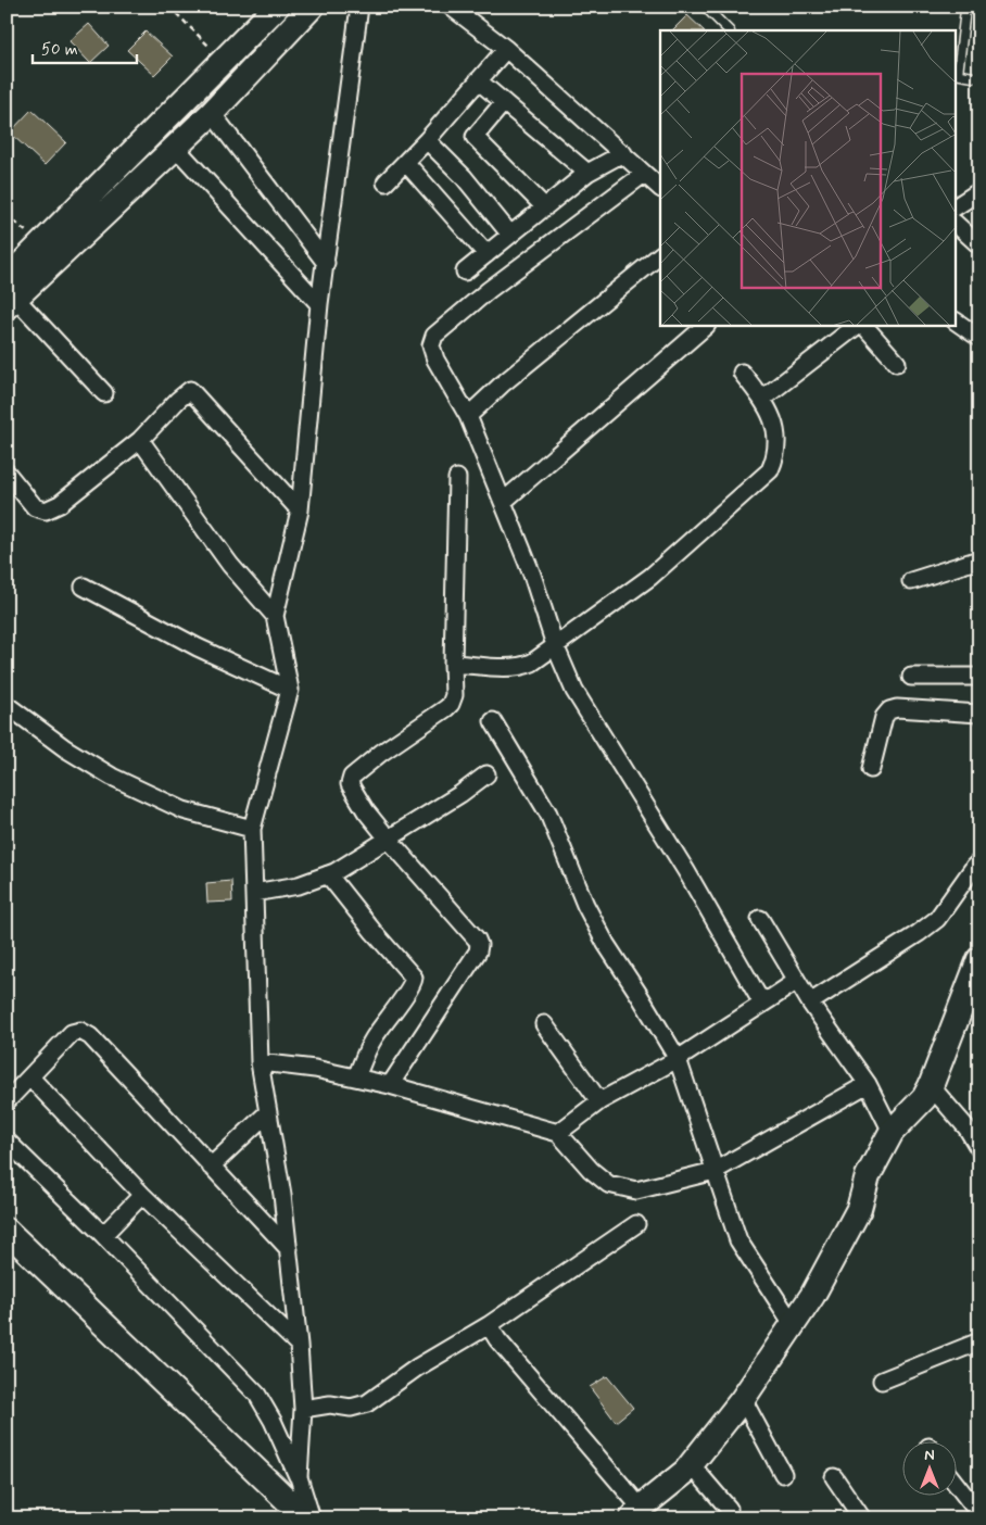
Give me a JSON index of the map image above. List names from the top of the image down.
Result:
{
  "scale_bar": "50 m",
  "north": "top"
}
